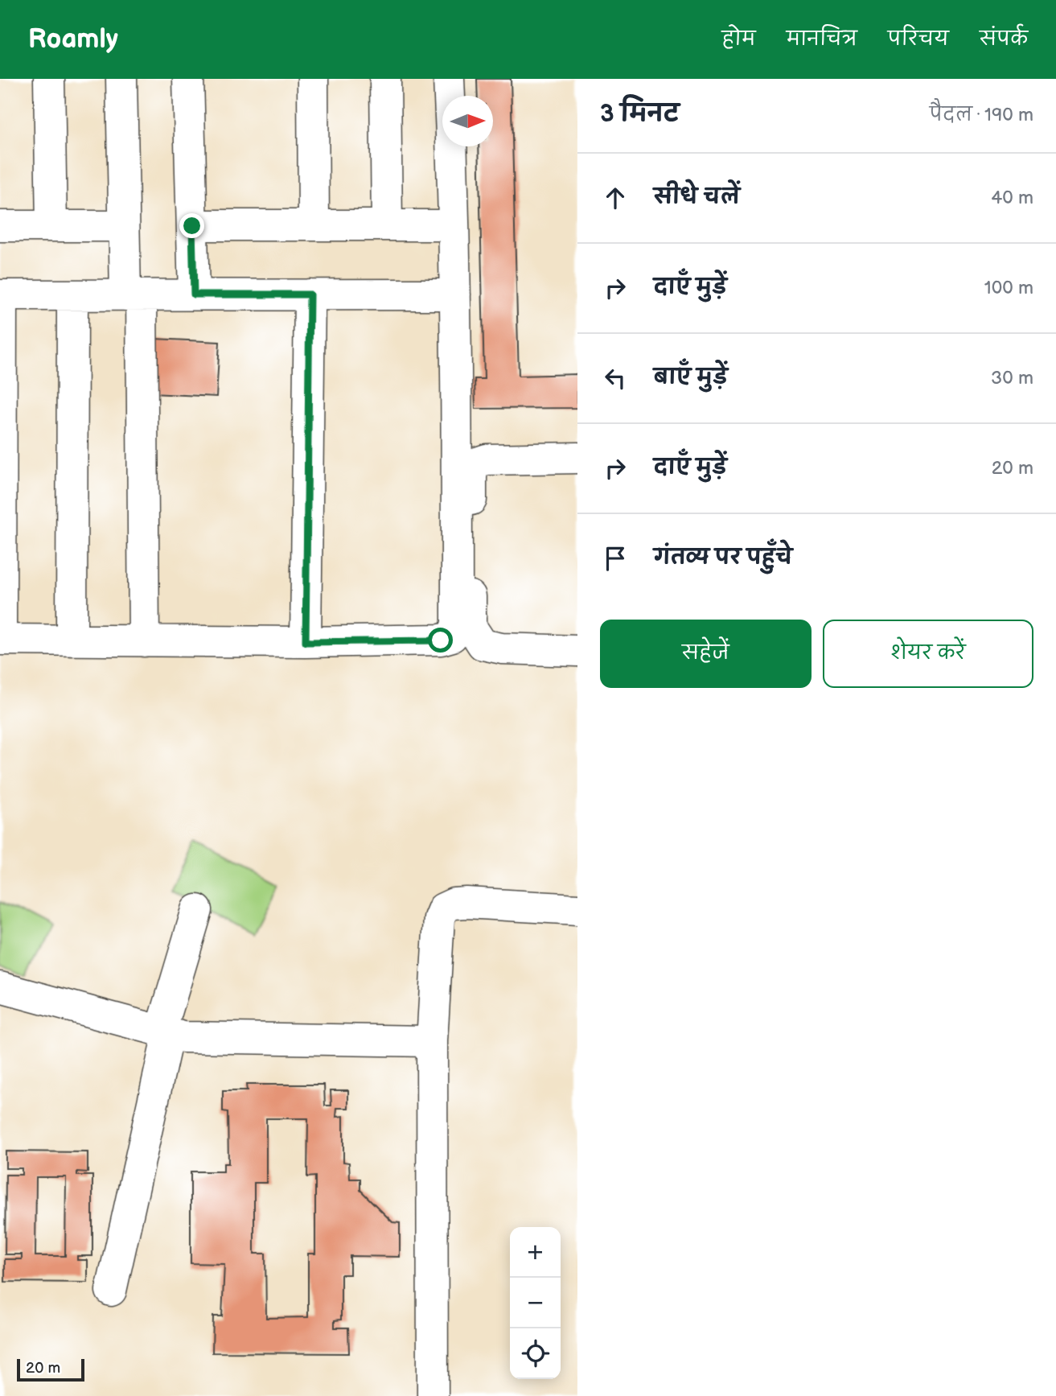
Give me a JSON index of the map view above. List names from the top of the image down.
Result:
{
  "scale_bar": "20 m",
  "north": "right",
  "page": {
    "header": "Roamly",
    "nav": [
      "होम",
      "मानचित्र",
      "परिचय",
      "संपर्क"
    ],
    "heading": ["3 मिनट", "पैदल · 190 m"],
    "list": [
      ["सीधे चलें", "40 m"],
      ["दाएँ मुड़ें", "100 m"],
      ["बाएँ मुड़ें", "30 m"],
      ["दाएँ मुड़ें", "20 m"],
      "गंतव्य पर पहुँचे"
    ],
    "buttons": ["सहेजें", "शेयर करें"],
    "map_buttons": ["+", "−"],
    "scale": "20 m"
  }
}
